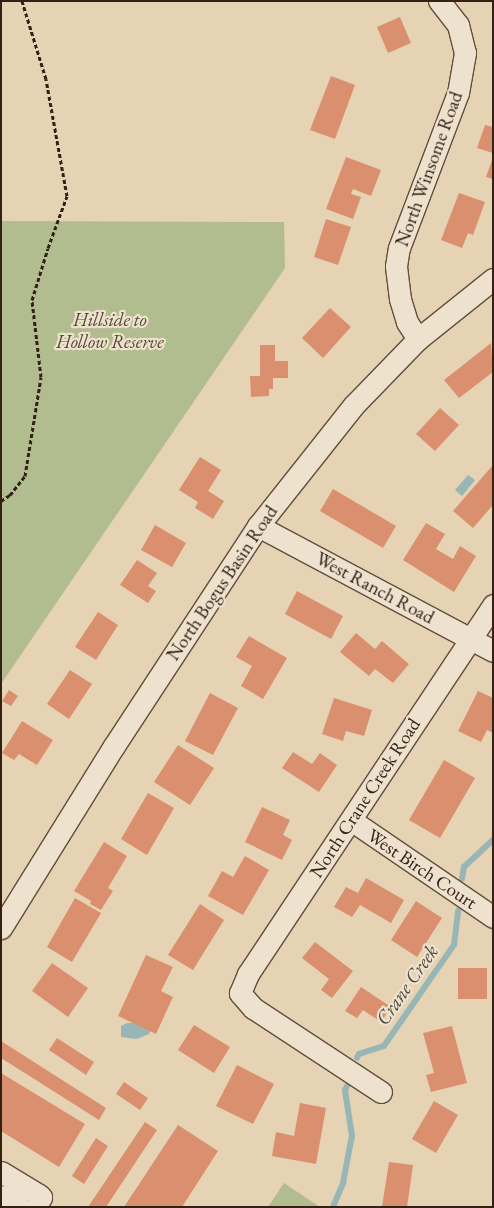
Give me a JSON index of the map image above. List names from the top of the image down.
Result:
{
  "streets": {
    "street": [
      "North Winsome Road",
      "North Bogus Basin Road",
      "West Ranch Road",
      "North Crane Creek Road",
      "West Birch Court"
    ]
  },
  "crossings": [
    ["North Winsome Road", "North Bogus Basin Road"],
    ["North Bogus Basin Road", "West Ranch Road"],
    ["West Ranch Road", "North Crane Creek Road"],
    ["North Crane Creek Road", "West Birch Court"]
  ],
  "water": ["Crane Creek"],
  "parks": ["Hillside to Hollow Reserve"]
}
